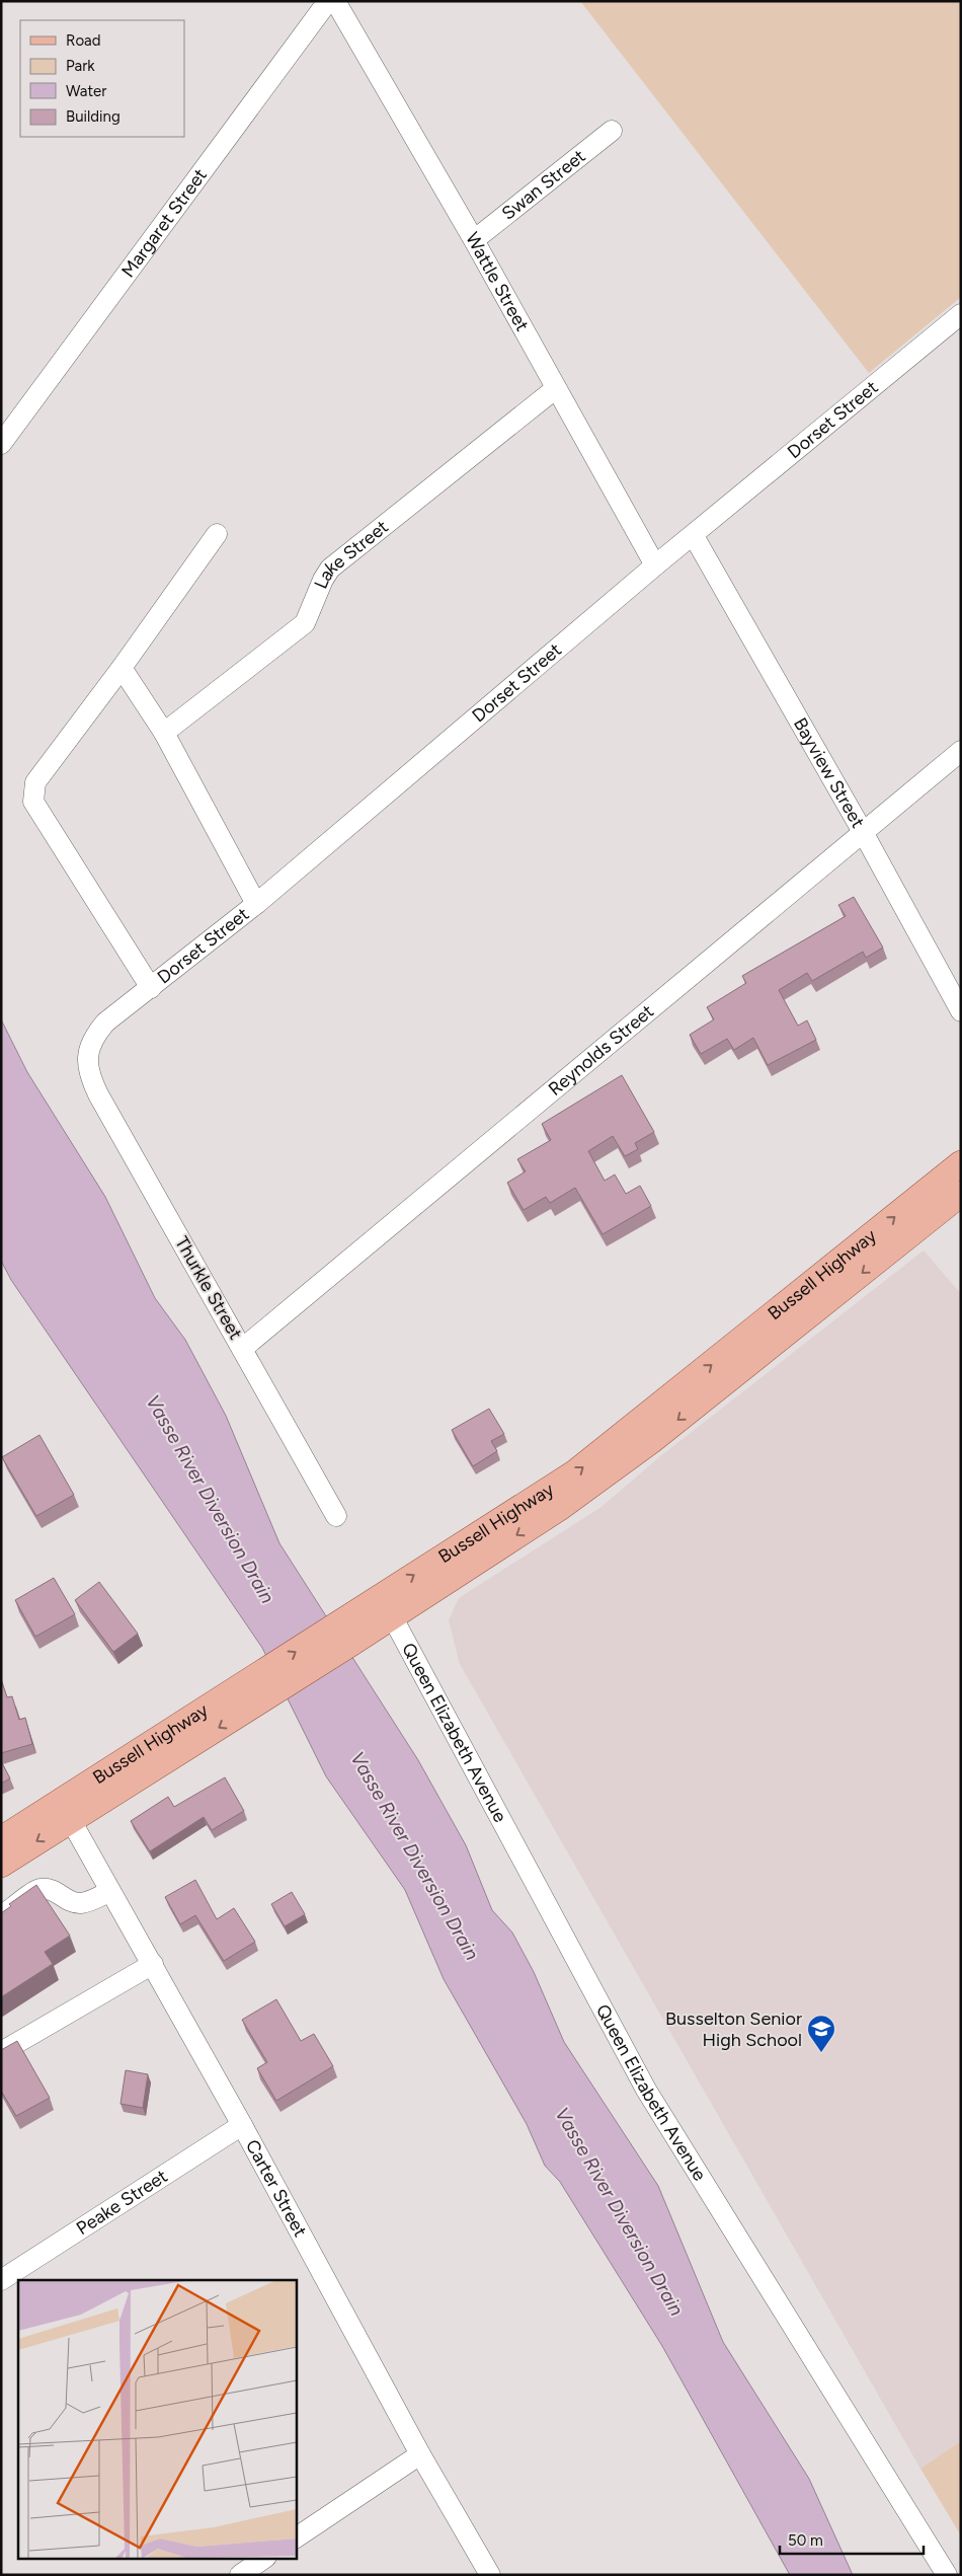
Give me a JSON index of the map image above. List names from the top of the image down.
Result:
{
  "streets": {
    "main road": ["Bussell Highway"],
    "street": [
      "Swan Street",
      "Margaret Street",
      "Wattle Street",
      "Dorset Street",
      "Lake Street",
      "Bayview Street",
      "Reynolds Street",
      "Thurkle Street",
      "Queen Elizabeth Avenue",
      "Carter Street",
      "Peake Street"
    ]
  },
  "crossings": [
    ["Swan Street", "Wattle Street"],
    ["Wattle Street", "Dorset Street"],
    ["Wattle Street", "Lake Street"],
    ["Dorset Street", "Bayview Street"],
    ["Dorset Street", "Thurkle Street"],
    ["Bayview Street", "Reynolds Street"],
    ["Reynolds Street", "Thurkle Street"],
    ["Bussell Highway", "Queen Elizabeth Avenue"],
    ["Bussell Highway", "Carter Street"],
    ["Carter Street", "Peake Street"]
  ],
  "water": ["Vasse River Diversion Drain"],
  "places": {
    "school or university": ["Busselton Senior High School"]
  },
  "legend": [
    "Road",
    "Park",
    "Water",
    "Building"
  ],
  "scale_bar": "50 m"
}
